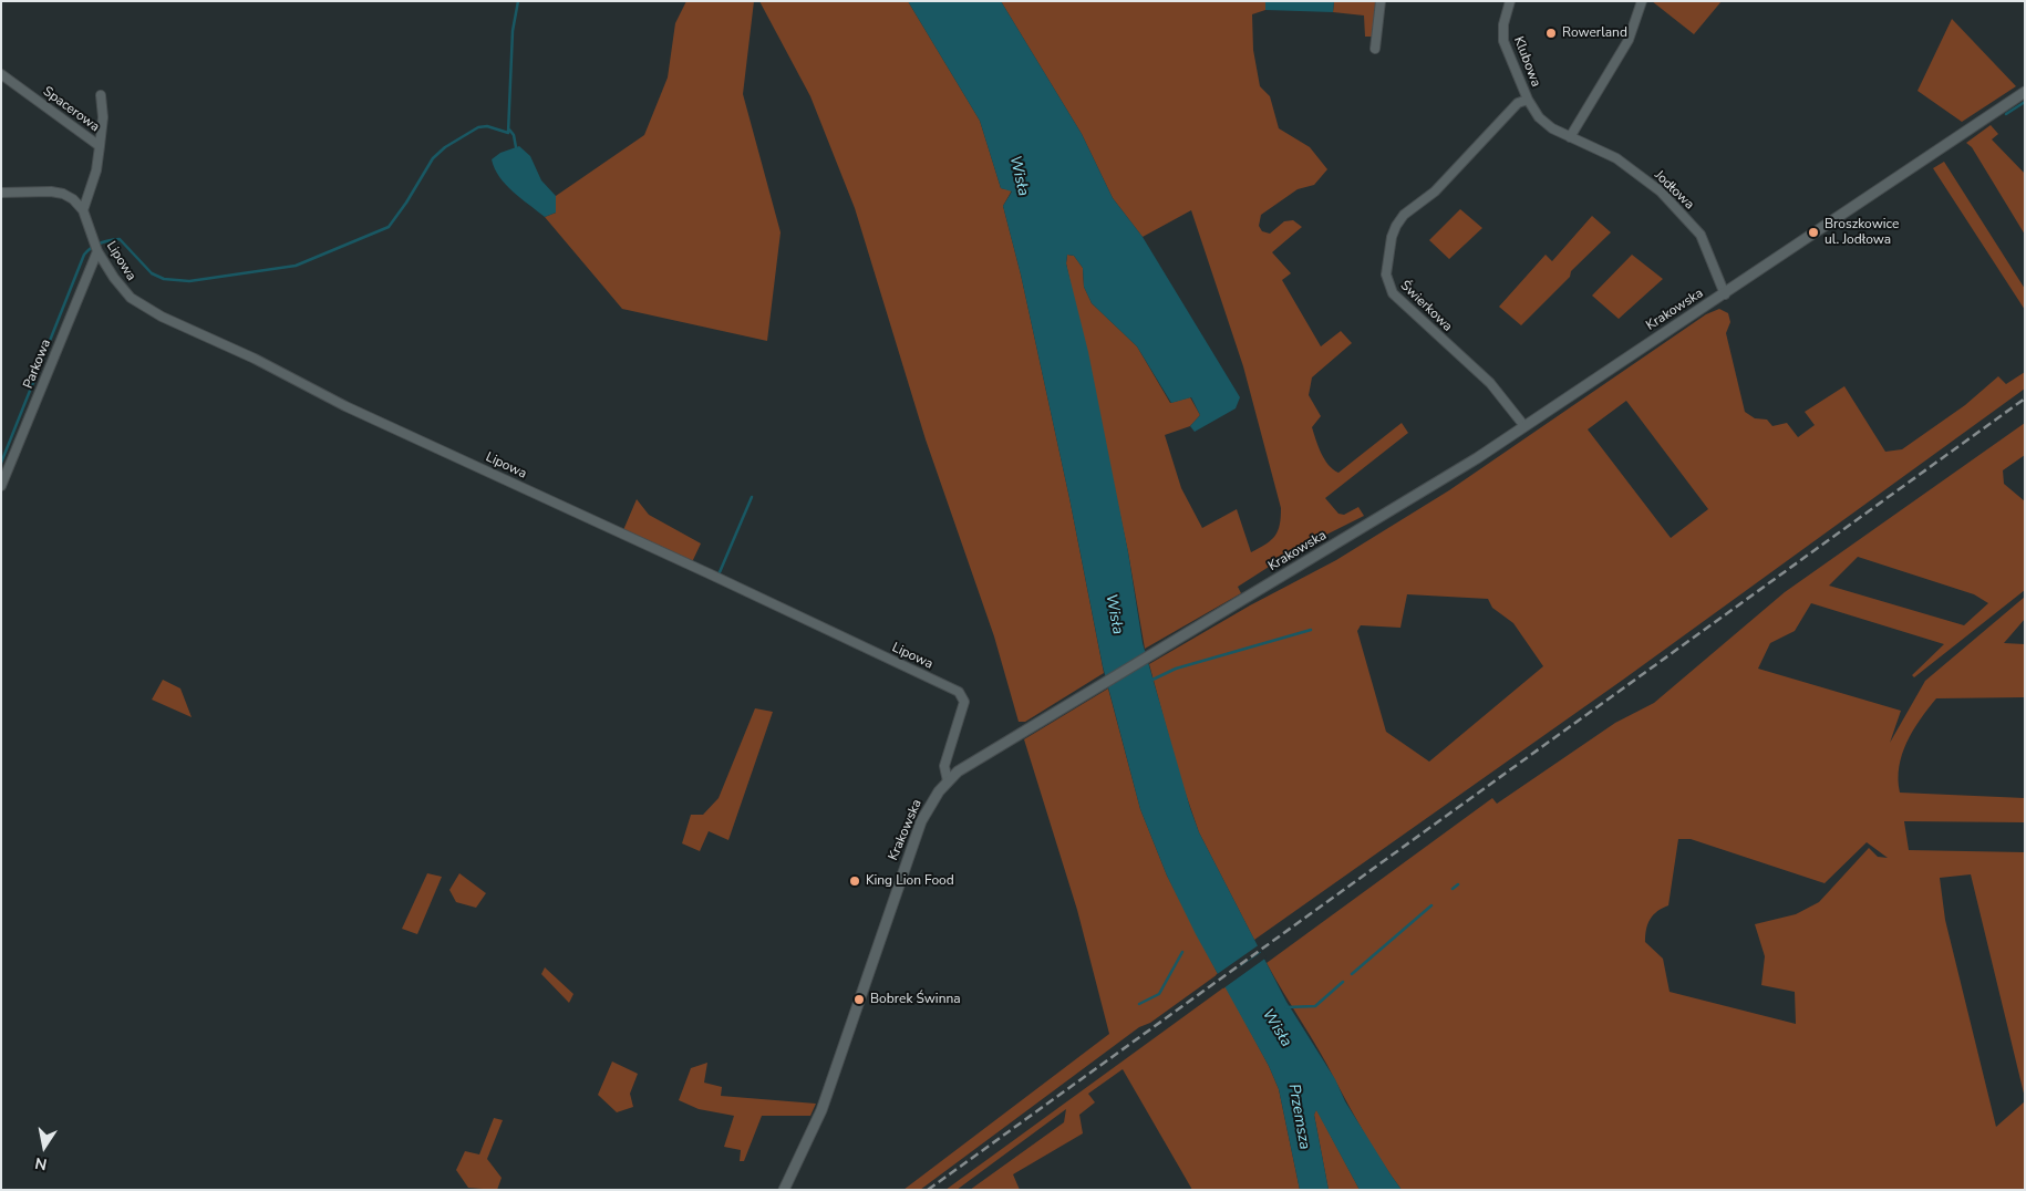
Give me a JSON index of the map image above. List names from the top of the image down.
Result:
{
  "streets": {
    "street": [
      "Klubowa",
      "Spacerowa",
      "Jodłowa",
      "Lipowa",
      "Świerkowa",
      "Krakowska",
      "Parkowa"
    ]
  },
  "crossings": [
    ["Klubowa", "Jodłowa"],
    ["Klubowa", "Świerkowa"],
    ["Spacerowa", "Lipowa"],
    ["Jodłowa", "Świerkowa"],
    ["Jodłowa", "Krakowska"],
    ["Lipowa", "Krakowska"],
    ["Lipowa", "Parkowa"],
    ["Świerkowa", "Krakowska"]
  ],
  "water": ["Wisła", "Przemsza"],
  "places": [
    "Rowerland",
    "Broszkowice ul. Jodłowa",
    "King Lion Food",
    "Bobrek Świnna"
  ],
  "north": "bottom"
}
